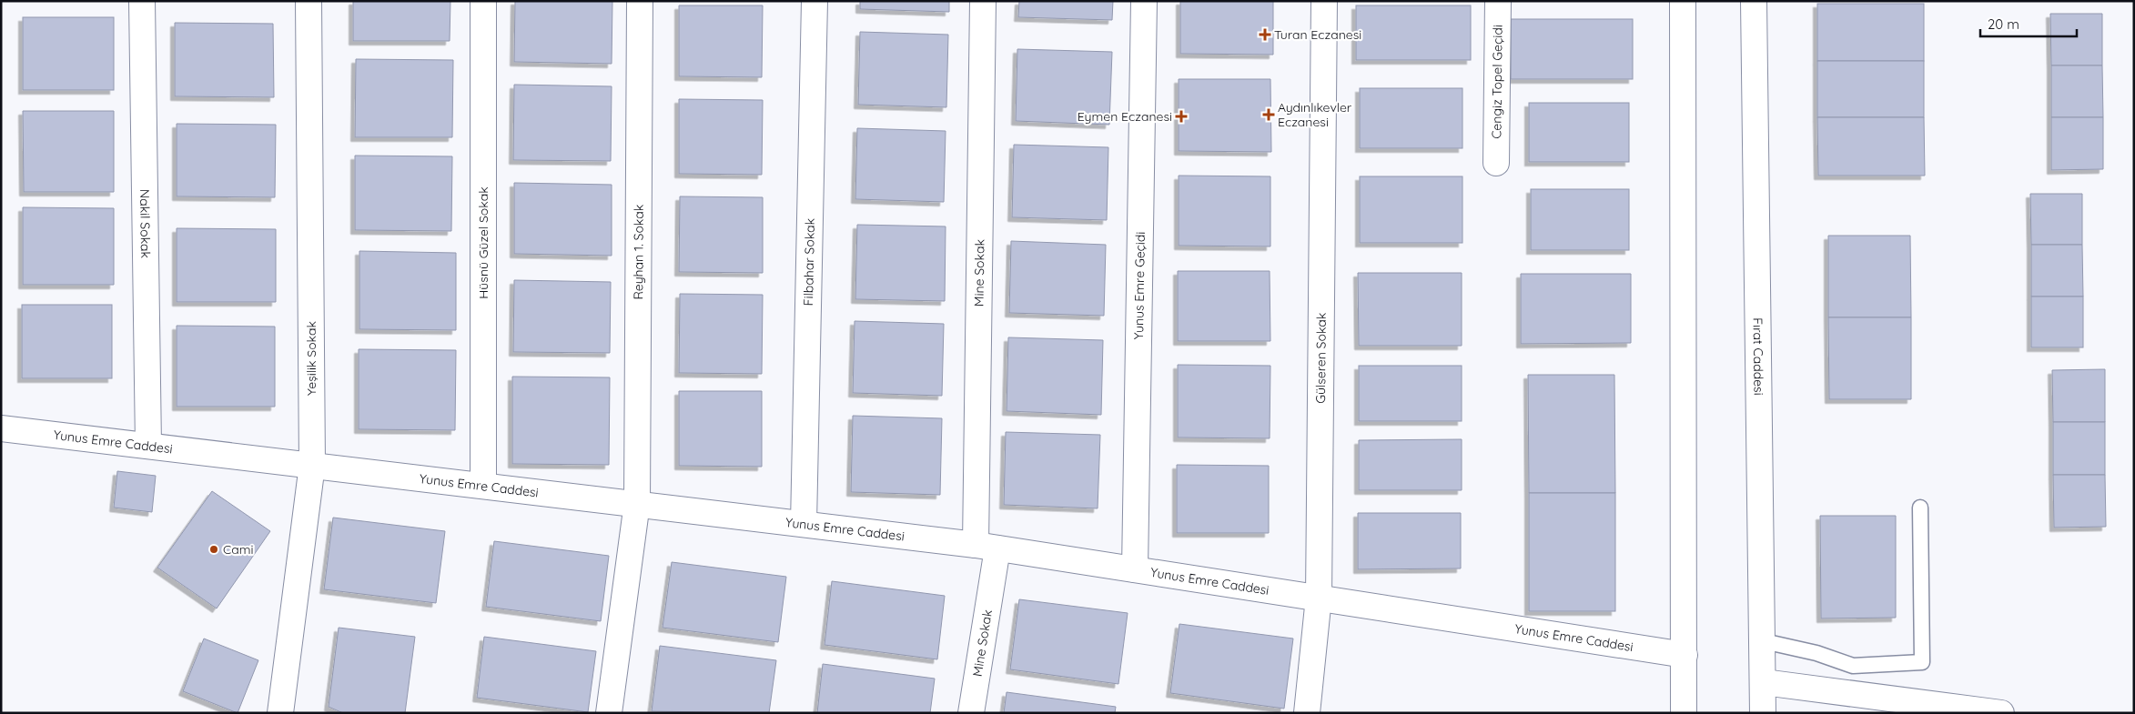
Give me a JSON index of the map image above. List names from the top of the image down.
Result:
{
  "streets": {
    "street": [
      "Cengiz Topel Geçidi",
      "Nakil Sokak",
      "Hüsnü Güzel Sokak",
      "Reyhan 1. Sokak",
      "Filbahar Sokak",
      "Mine Sokak",
      "Yunus Emre Geçidi",
      "Fırat Caddesi",
      "Gülseren Sokak",
      "Yeşilik Sokak",
      "Yunus Emre Caddesi"
    ]
  },
  "crossings": [
    ["Nakil Sokak", "Yunus Emre Caddesi"],
    ["Hüsnü Güzel Sokak", "Yunus Emre Caddesi"],
    ["Reyhan 1. Sokak", "Yunus Emre Caddesi"],
    ["Filbahar Sokak", "Yunus Emre Caddesi"],
    ["Mine Sokak", "Yunus Emre Caddesi"],
    ["Yunus Emre Geçidi", "Yunus Emre Caddesi"],
    ["Gülseren Sokak", "Yunus Emre Caddesi"],
    ["Yeşilik Sokak", "Yunus Emre Caddesi"]
  ],
  "places": {
    "health": ["Turan Eczanesi", "Aydınlıkevler Eczanesi", "Eymen Eczanesi"],
    "other": ["Cami"]
  },
  "scale_bar": "20 m"
}
